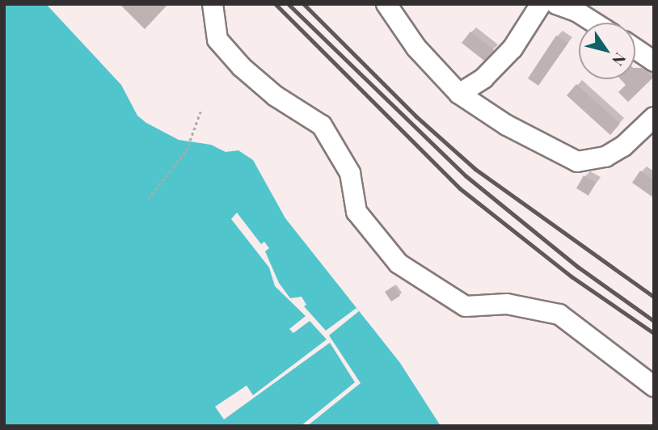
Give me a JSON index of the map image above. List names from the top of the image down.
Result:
{
  "north": "bottom right"
}
